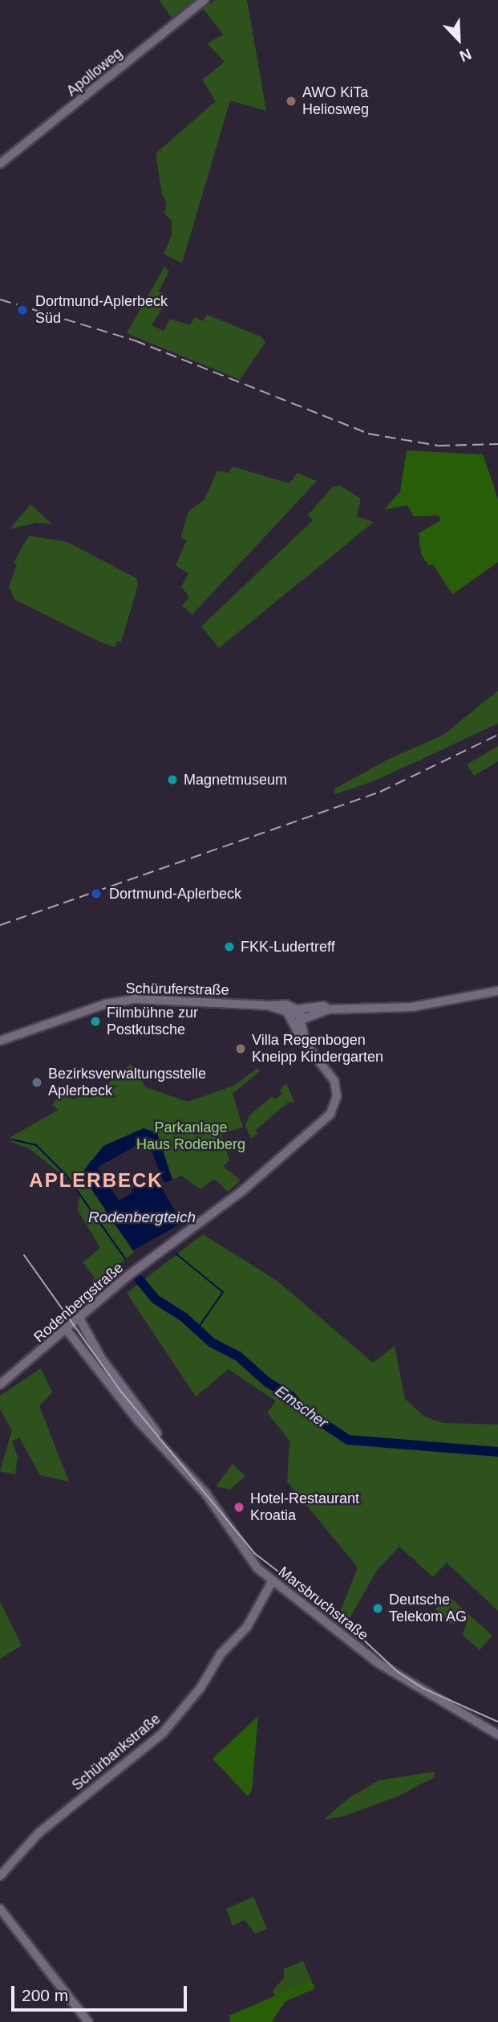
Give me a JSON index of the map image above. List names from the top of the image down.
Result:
{
  "streets": {
    "street": [
      "Apolloweg",
      "Schüruferstraße",
      "Rodenbergstraße",
      "Marsbruchstraße",
      "Schürbankstraße"
    ]
  },
  "crossings": [
    ["Schüruferstraße", "Rodenbergstraße"],
    ["Rodenbergstraße", "Marsbruchstraße"],
    ["Marsbruchstraße", "Schürbankstraße"]
  ],
  "districts": ["APLERBECK"],
  "water": ["Rodenbergteich", "Emscher"],
  "parks": ["Parkanlage Haus Rodenberg"],
  "places": [
    "AWO KiTa Heliosweg",
    "Dortmund-Aplerbeck Süd",
    "Magnetmuseum",
    "Dortmund-Aplerbeck",
    "FKK-Ludertreff",
    "Filmbühne zur Postkutsche",
    "Villa Regenbogen Kneipp Kindergarten",
    "Bezirksverwaltungsstelle Aplerbeck",
    "Hotel-Restaurant Kroatia",
    "Deutsche Telekom AG"
  ],
  "scale_bar": "200 m",
  "north": "bottom right"
}
